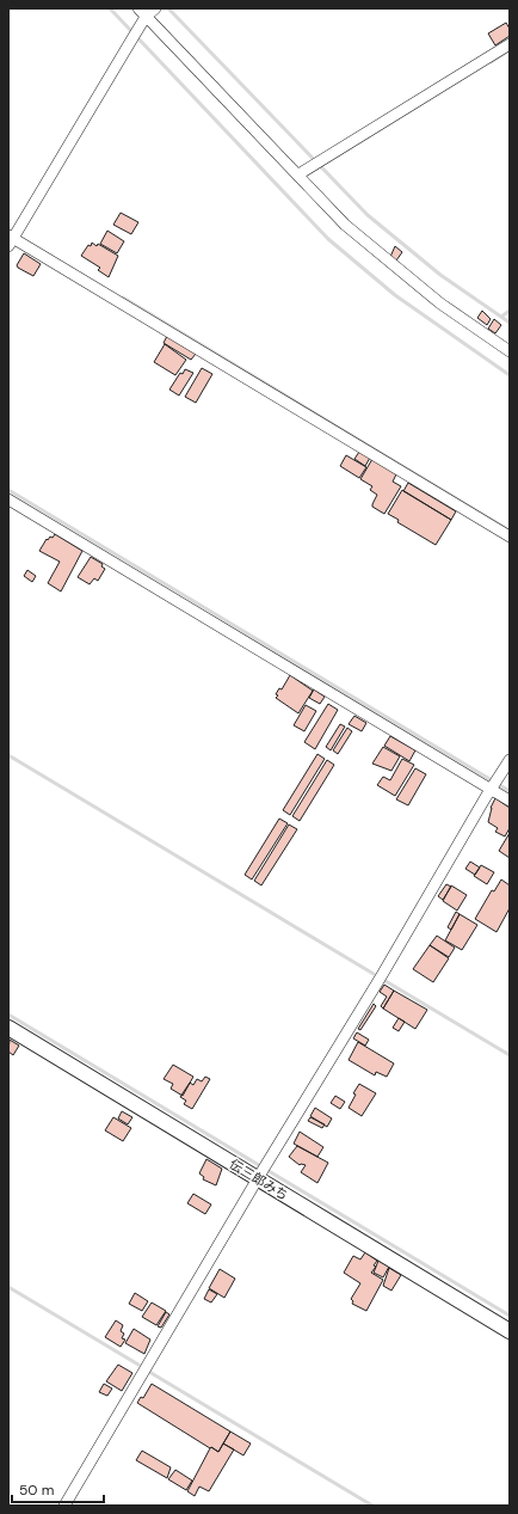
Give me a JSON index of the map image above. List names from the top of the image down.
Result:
{
  "streets": {
    "street": ["伝三郎みち"]
  },
  "scale_bar": "50 m"
}
